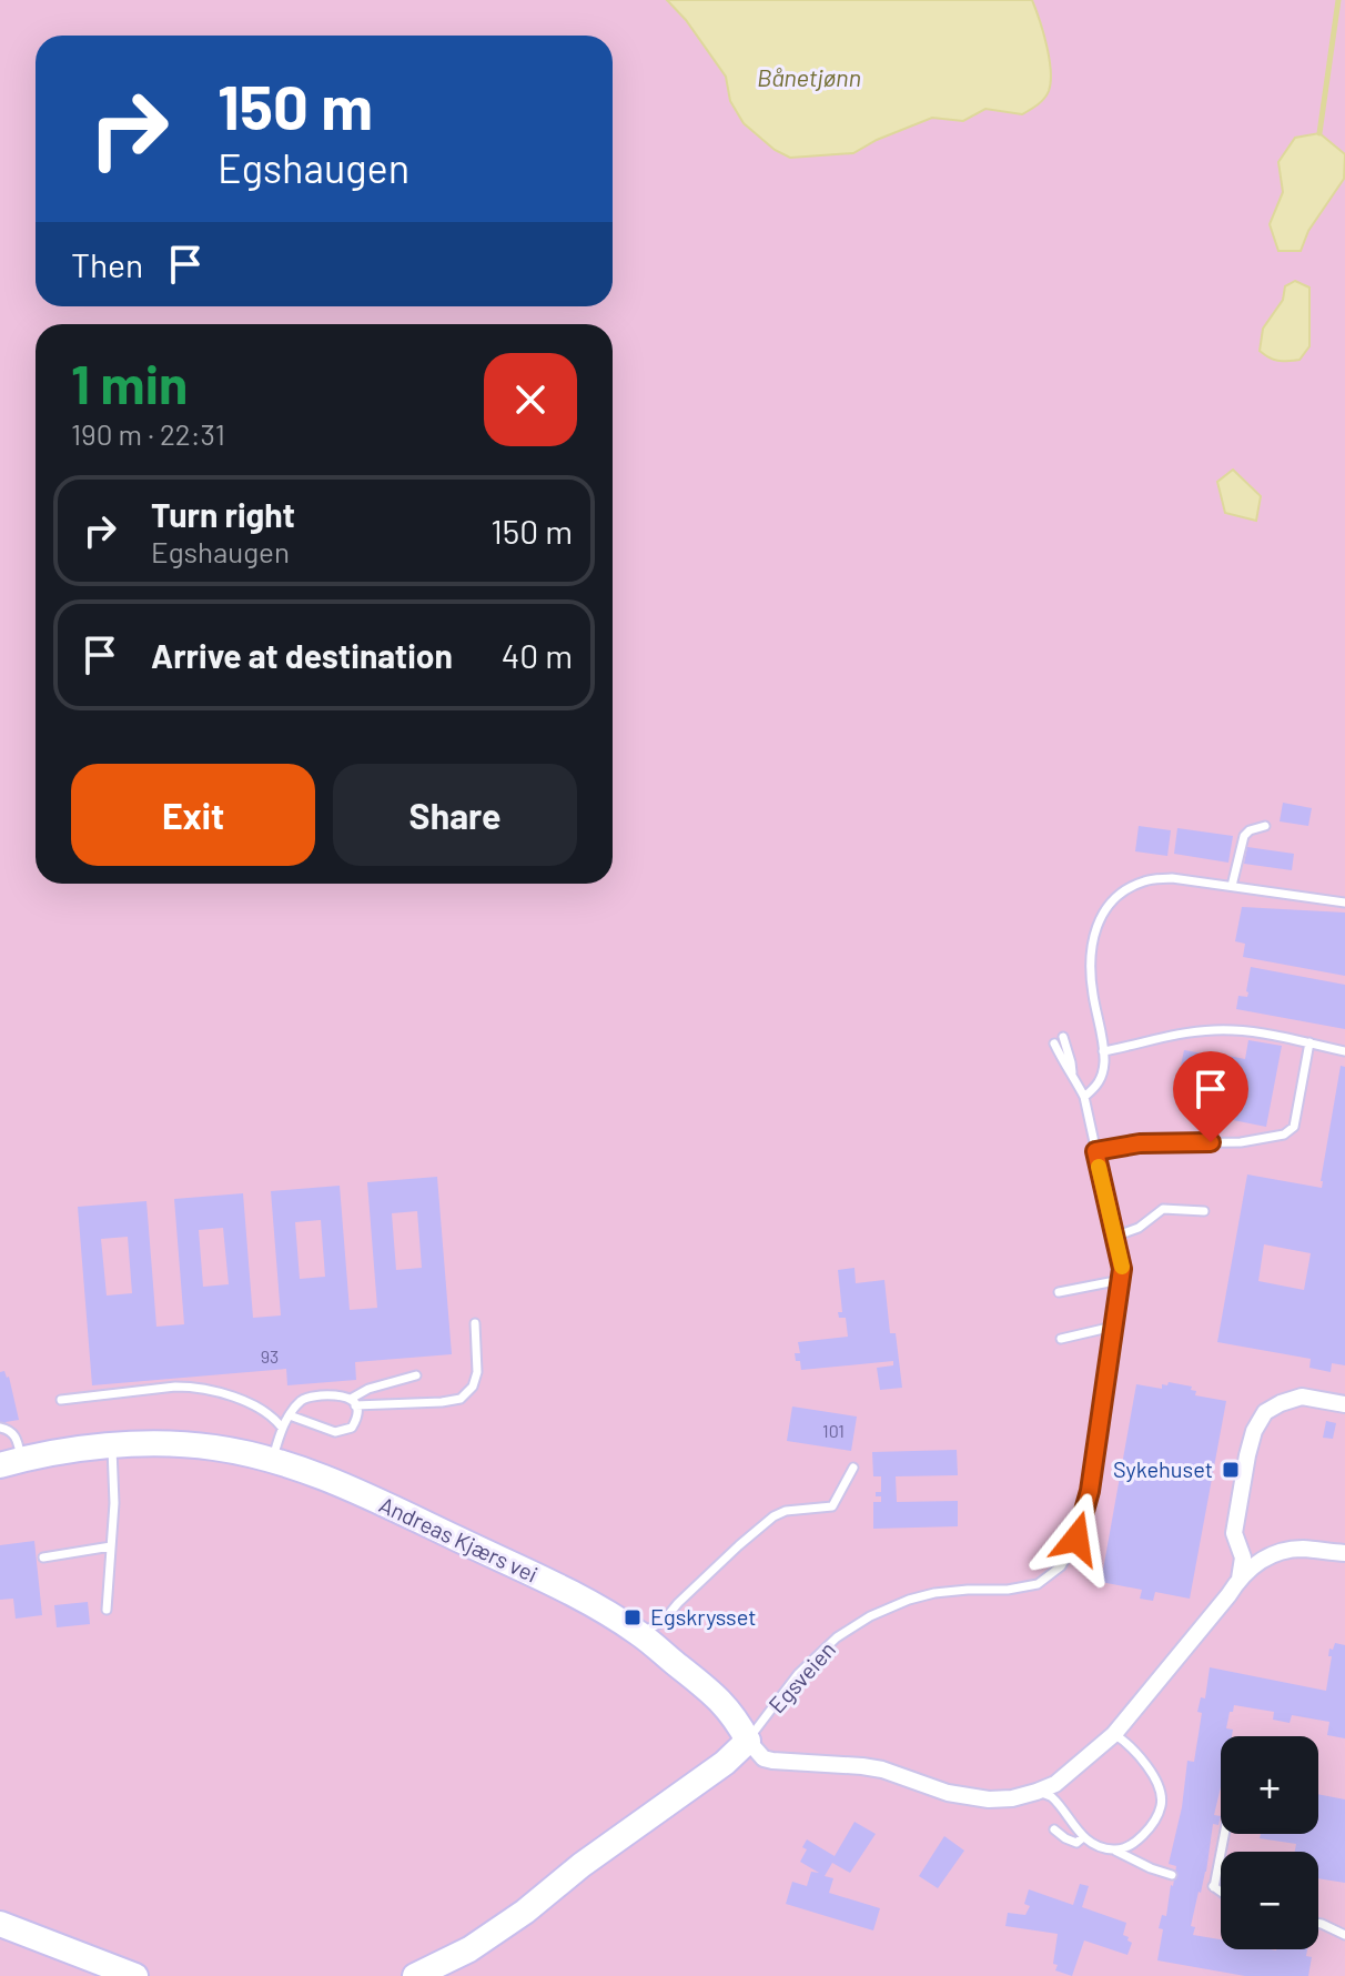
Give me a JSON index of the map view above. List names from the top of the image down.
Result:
{
  "streets": {
    "street": ["Andreas Kjærs vei", "Egsveien"]
  },
  "crossings": [
    ["Andreas Kjærs vei", "Egsveien"]
  ],
  "water": ["Bånetjønn"],
  "places": {
    "transit": ["Sykehuset", "Egskrysset"]
  },
  "house_numbers": ["93", "101"],
  "page": {
    "turn": ["150 m", "Egshaugen"],
    "then": "Then",
    "heading": ["1 min", "190 m · 22:31"],
    "list": [
      {
        "name": "Turn right",
        "note": "Egshaugen",
        "value": "150 m"
      },
      {
        "name": "Arrive at destination",
        "value": "40 m"
      }
    ],
    "buttons": ["Exit", "Share"],
    "map_buttons": ["+", "−"]
  }
}
